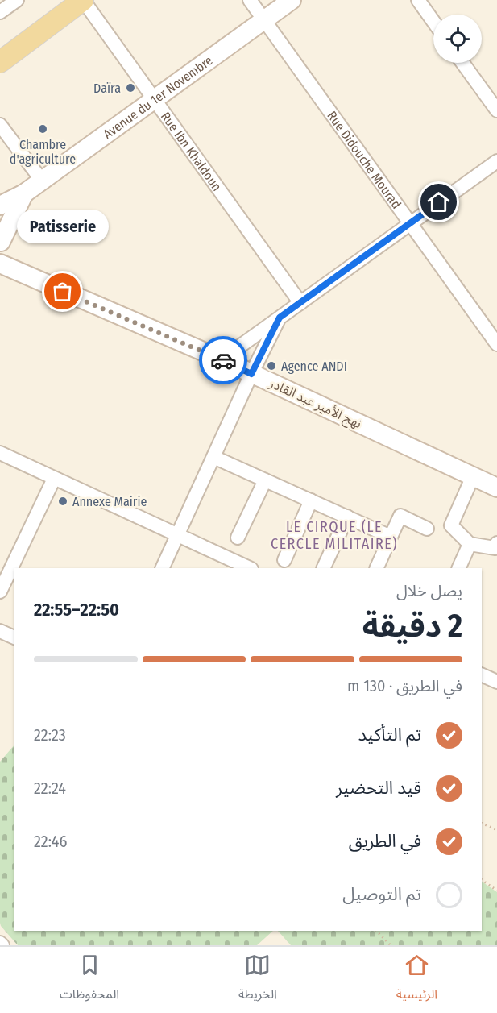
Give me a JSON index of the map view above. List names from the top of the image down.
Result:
{
  "streets": {
    "main road": ["Avenue du 1er Novembre", "نهج الأمير عبد القادر"],
    "street": ["Rue Ibn Khaldoun", "Rue Didouche Mourad"]
  },
  "crossings": [
    ["Avenue du 1er Novembre", "Rue Ibn Khaldoun"],
    ["Avenue du 1er Novembre", "Rue Didouche Mourad"]
  ],
  "districts": ["LE CIRQUE (LE CERCLE MILITAIRE)"],
  "places": [
    "Daïra",
    "Chambre d'agriculture",
    "Patisserie",
    "Agence ANDI",
    "Annexe Mairie"
  ],
  "page": {
    "bubble": "Patisserie",
    "heading": ["2 دقيقة", "يصل خلال", "22:50–22:55"],
    "bar": "في الطريق · 130 m",
    "list": [
      ["تم التأكيد", "22:23"],
      ["قيد التحضير", "22:24"],
      ["في الطريق", "22:46"],
      "تم التوصيل"
    ],
    "tabs": ["الرئيسية", "الخريطة", "المحفوظات"]
  }
}
